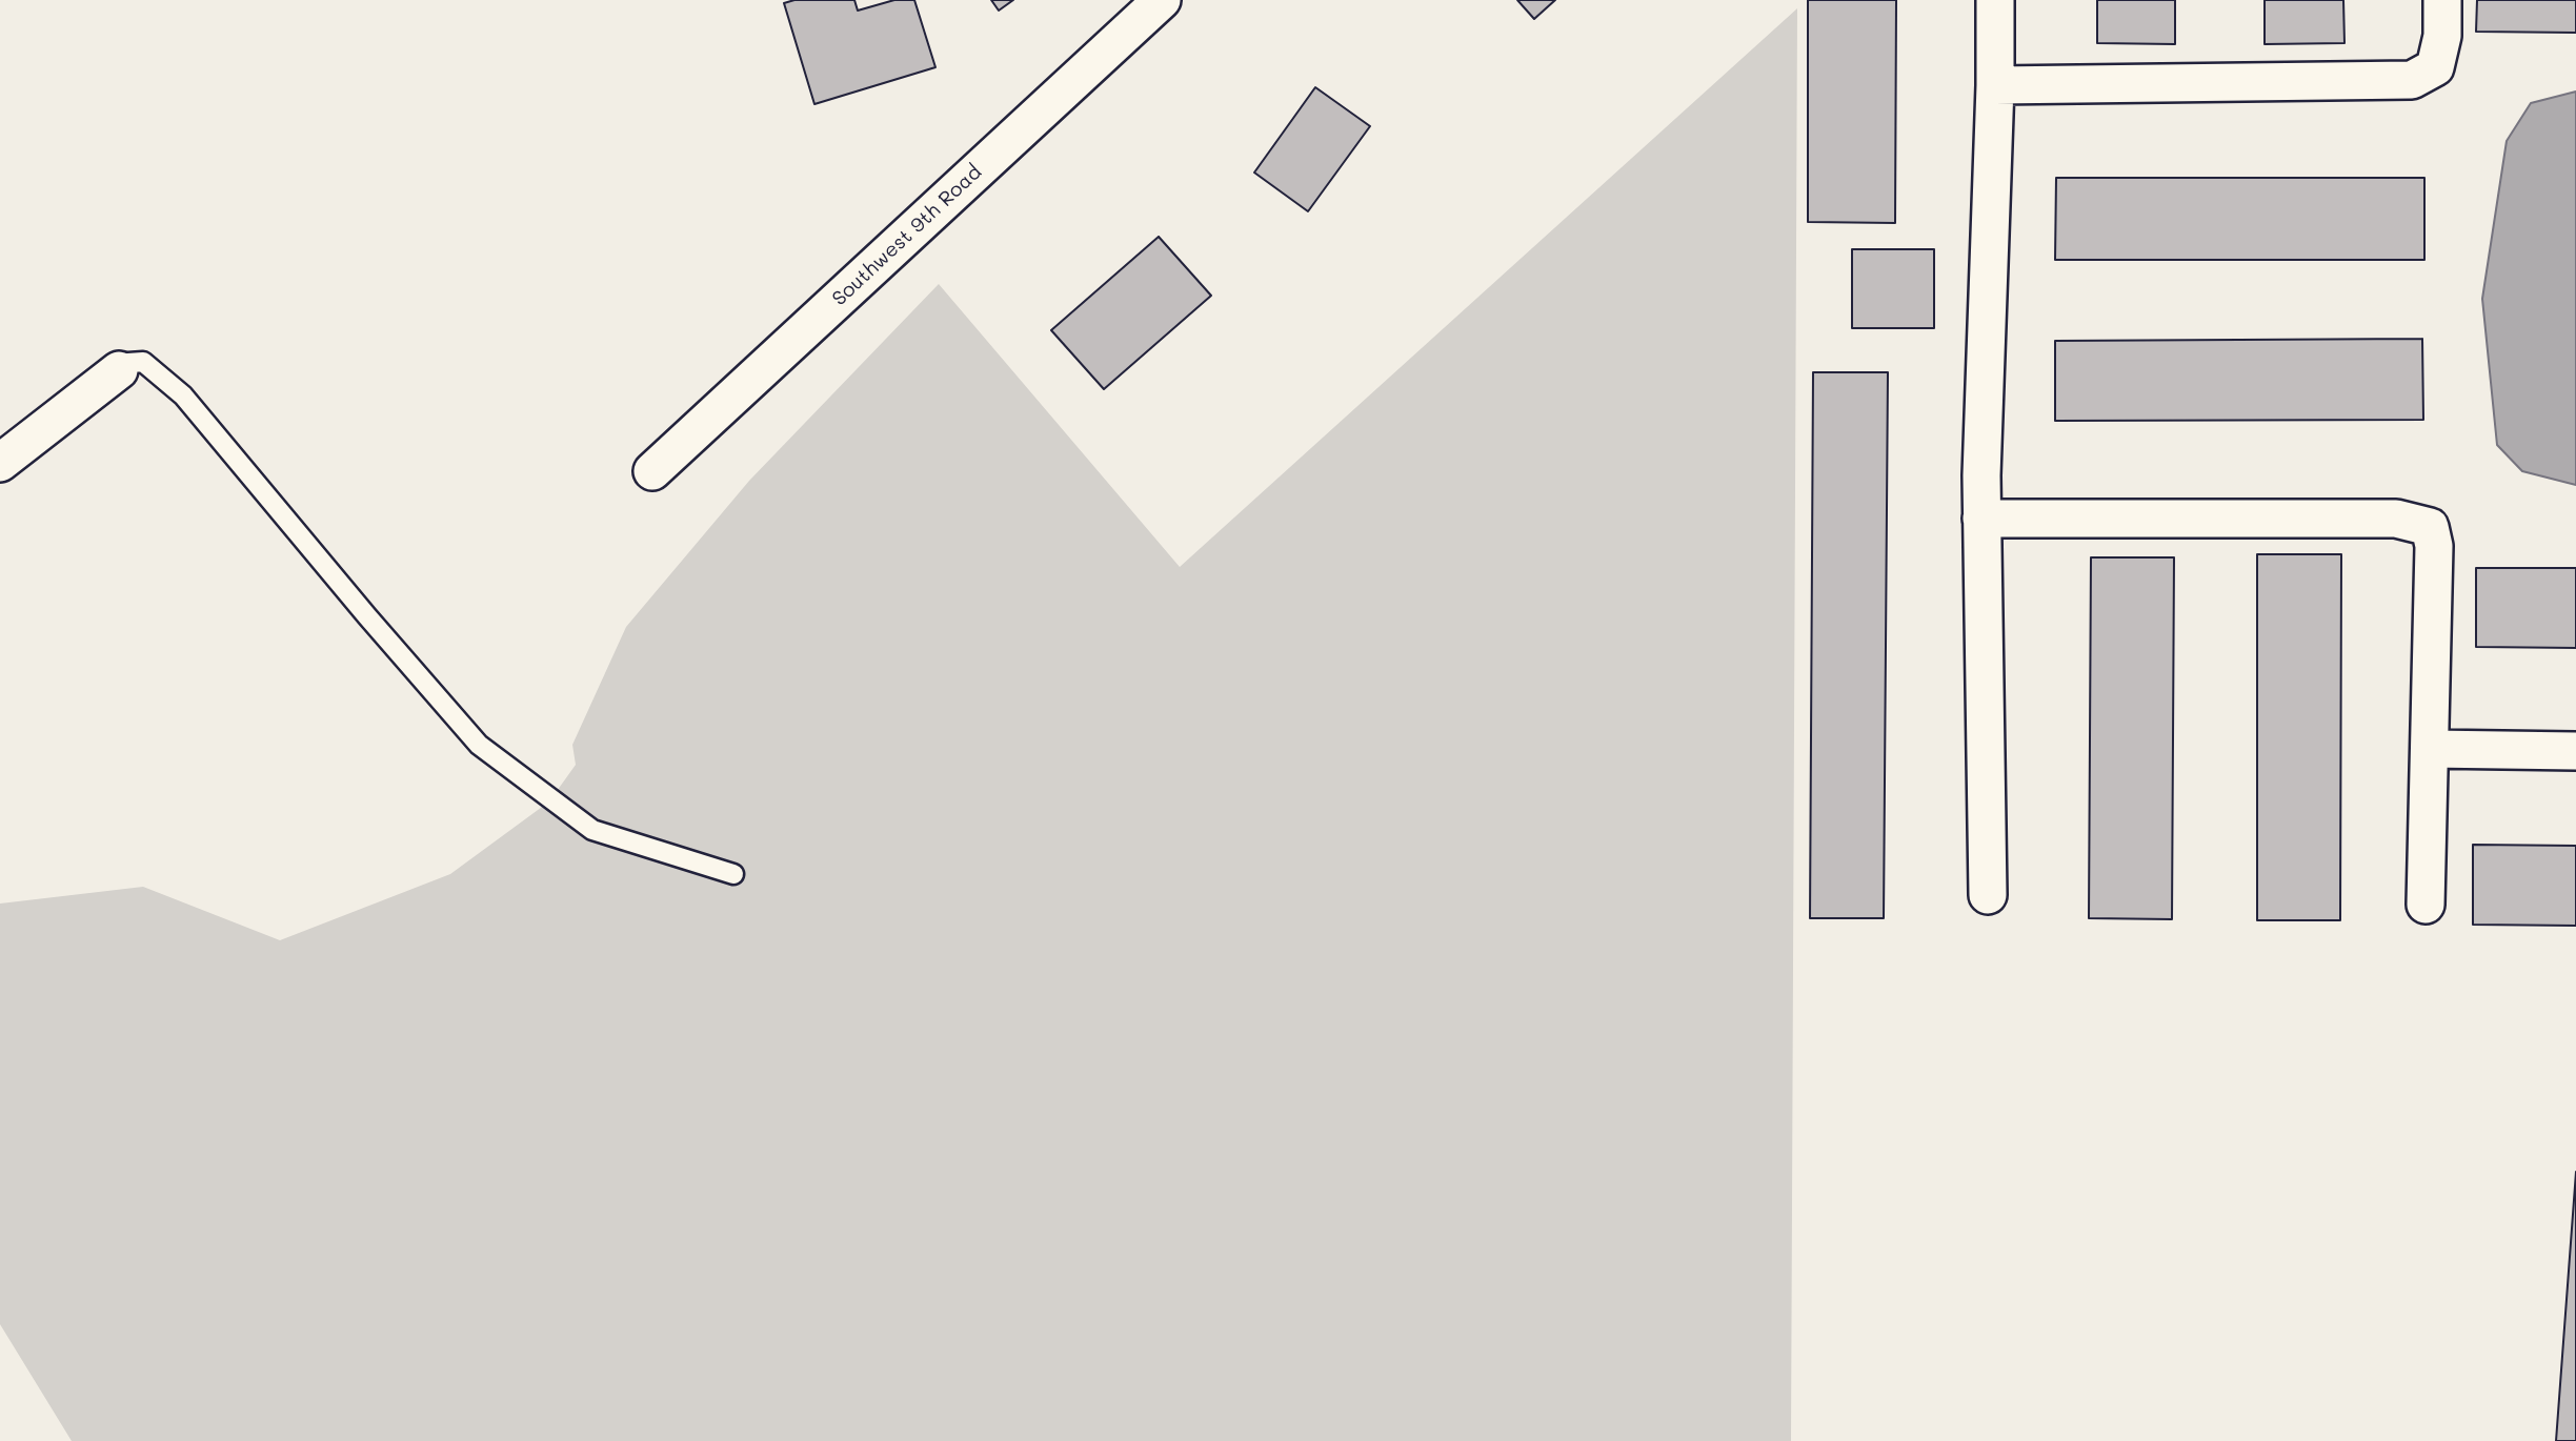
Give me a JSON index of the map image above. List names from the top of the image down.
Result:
{
  "streets": {
    "street": ["Southwest 9th Road"]
  }
}
